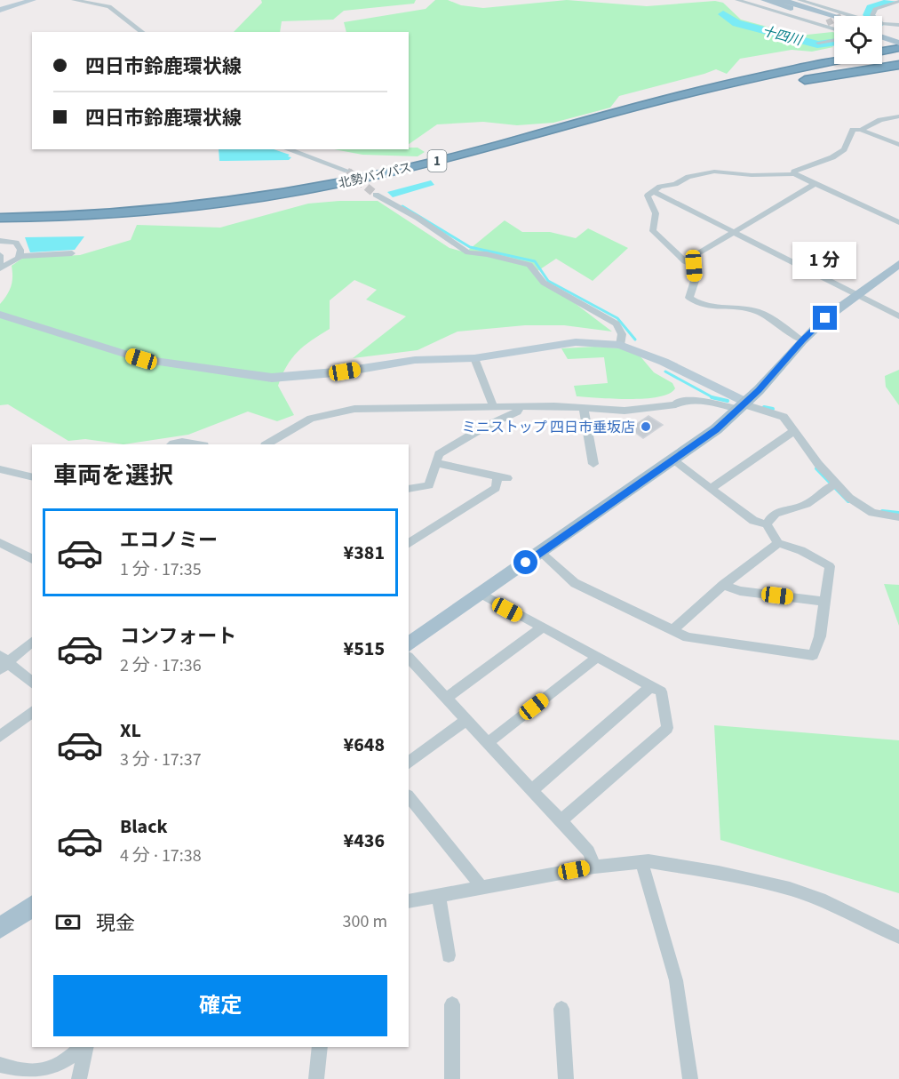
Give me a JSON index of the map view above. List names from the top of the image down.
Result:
{
  "streets": {
    "highway": ["1", "北勢バイパス"]
  },
  "crossings": [
    ["1", "北勢バイパス"]
  ],
  "water": ["十四川"],
  "places": ["ミニストップ 四日市垂坂店"],
  "page": {
    "banner": ["四日市鈴鹿環状線", "四日市鈴鹿環状線"],
    "bubble": "1 分",
    "heading": "車両を選択",
    "list": [
      {
        "name": "エコノミー",
        "note": "1 分 · 17:35",
        "value": "¥381"
      },
      {
        "name": "コンフォート",
        "note": "2 分 · 17:36",
        "value": "¥515"
      },
      {
        "name": "XL",
        "note": "3 分 · 17:37",
        "value": "¥648"
      },
      {
        "name": "Black",
        "note": "4 分 · 17:38",
        "value": "¥436"
      }
    ],
    "pay": ["現金", "300 m"],
    "buttons": "確定"
  }
}
